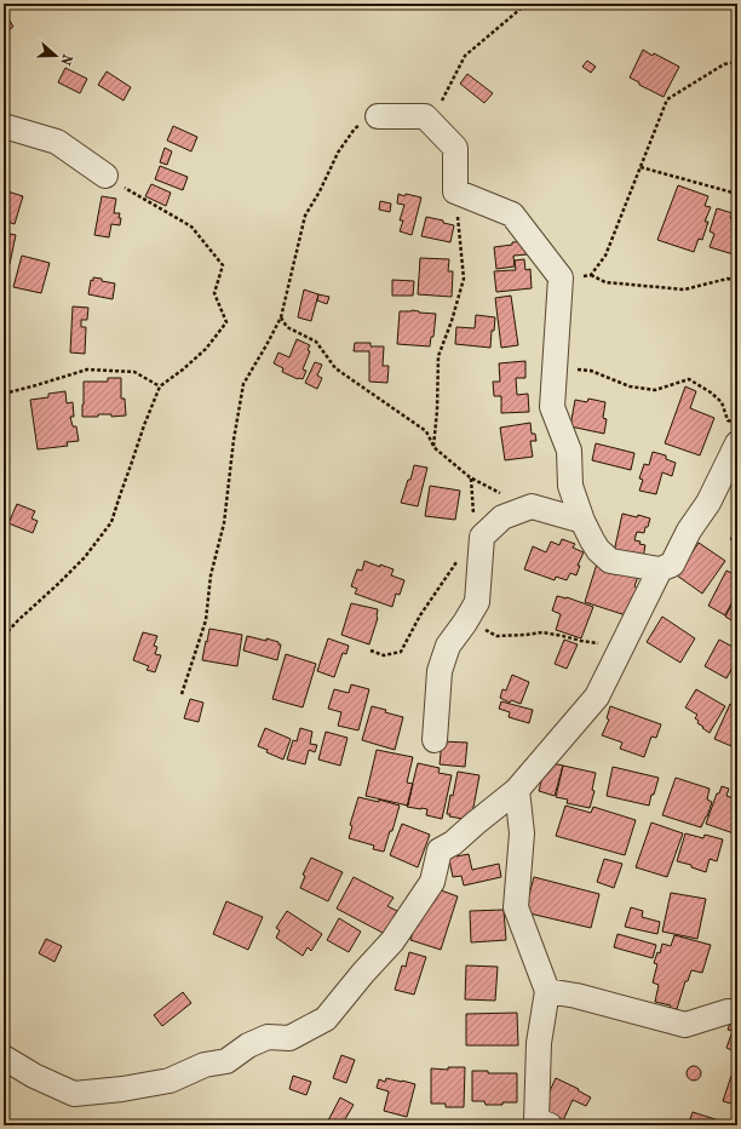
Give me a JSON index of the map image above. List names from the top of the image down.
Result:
{
  "north": "right"
}
